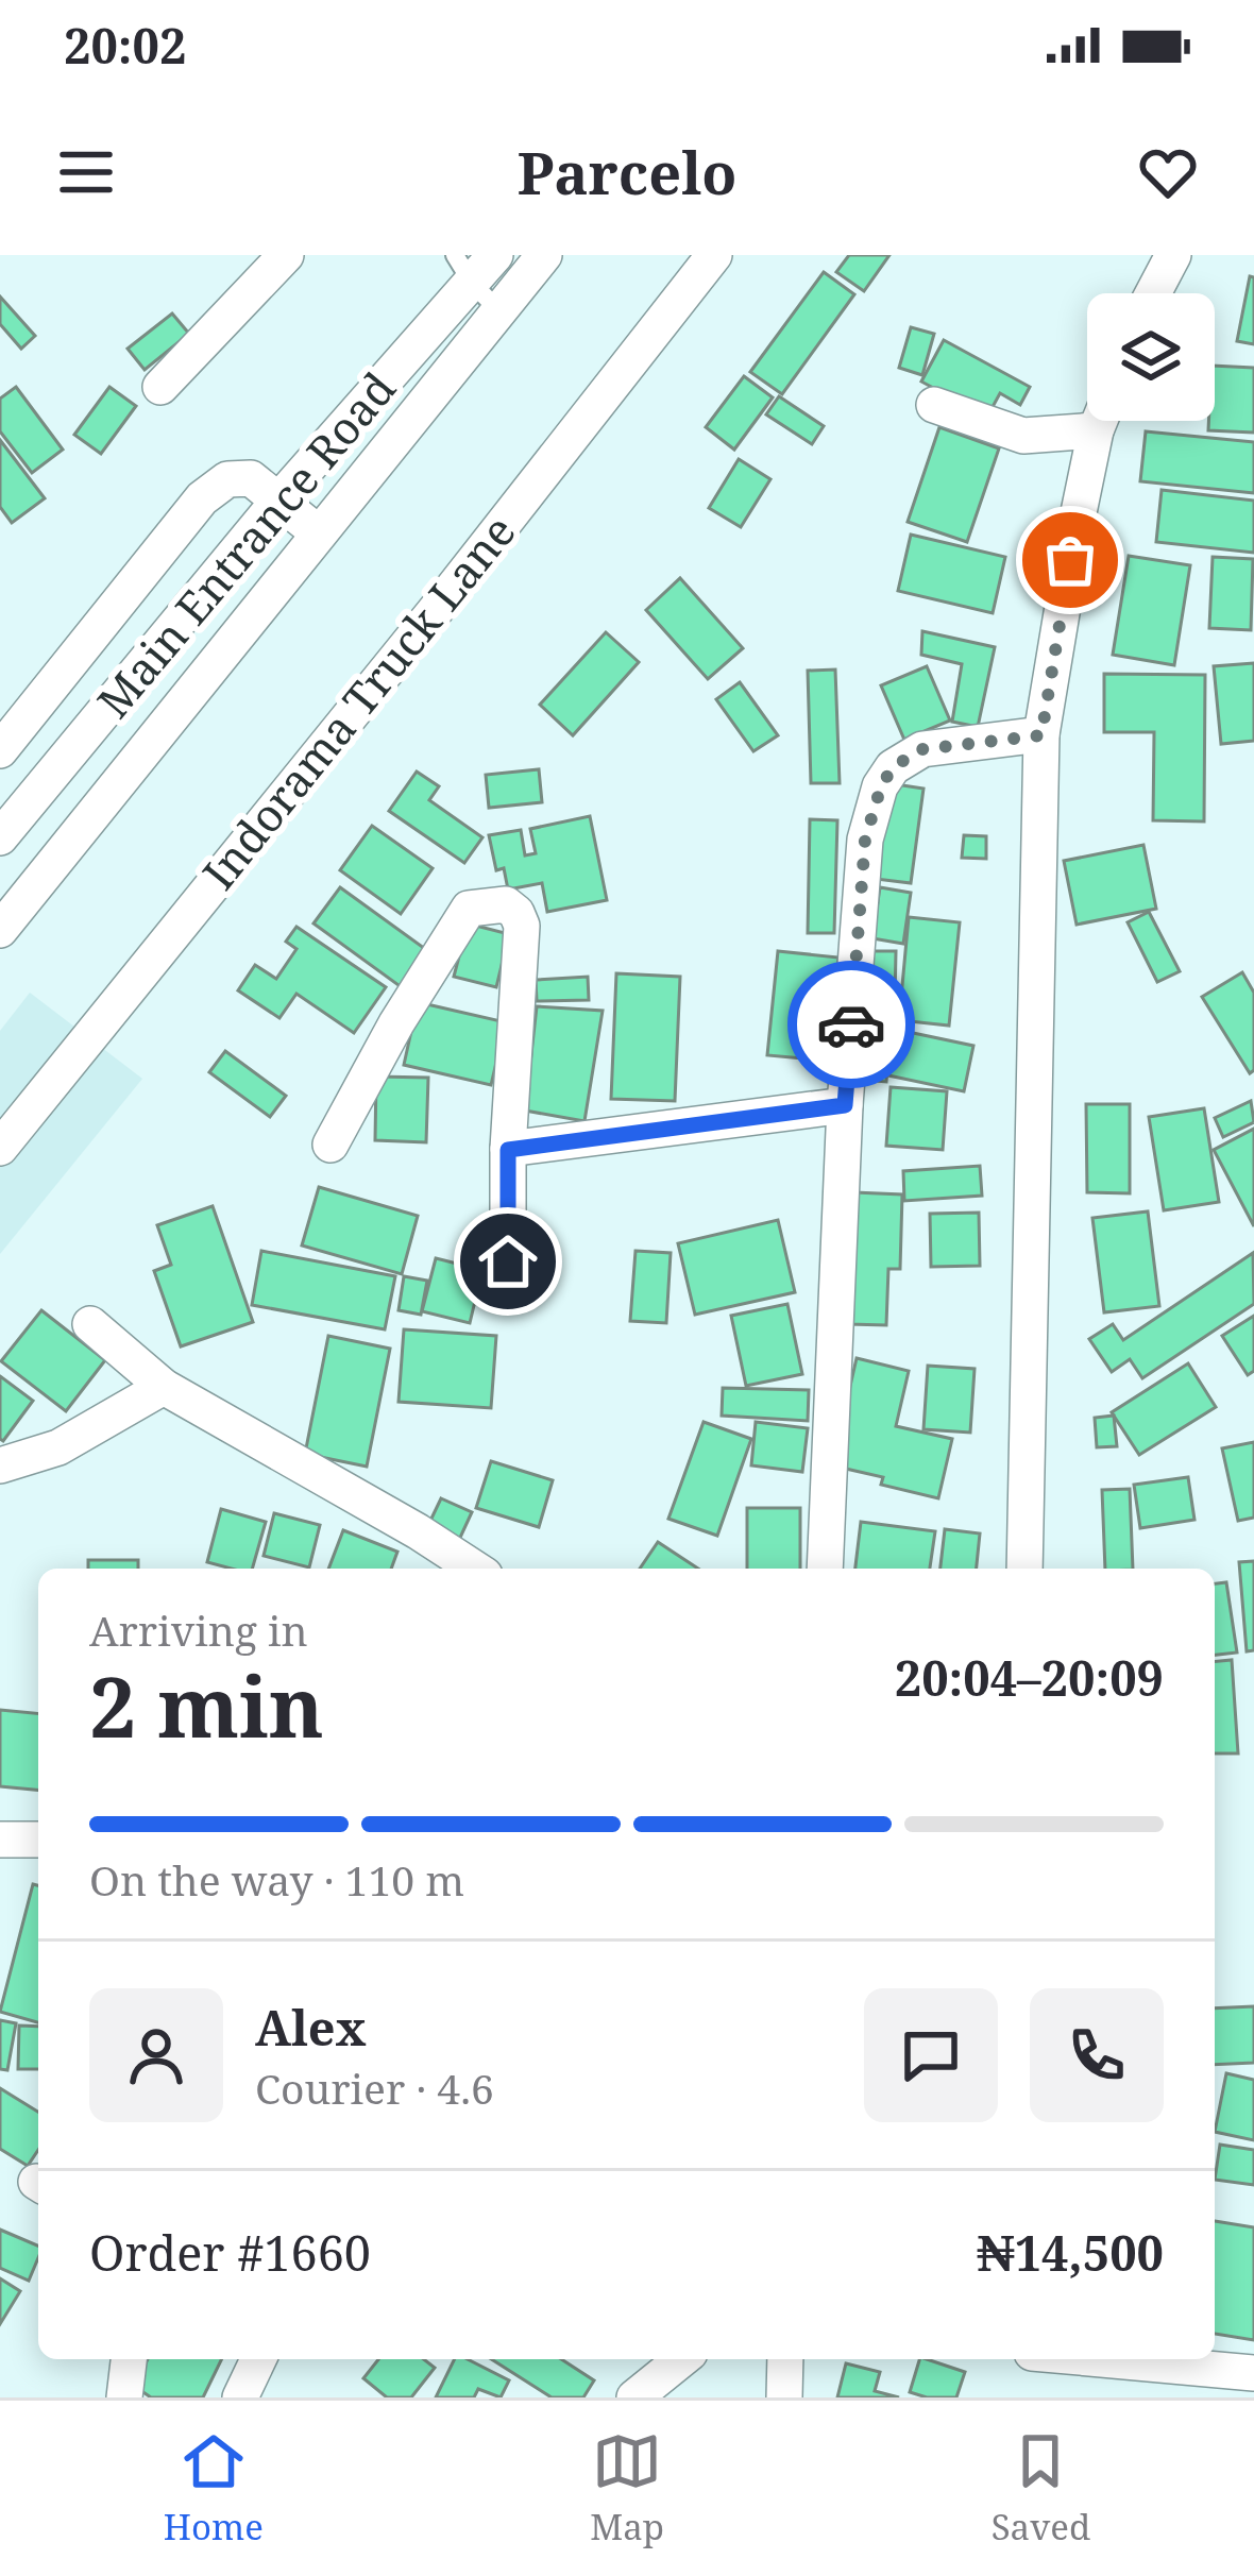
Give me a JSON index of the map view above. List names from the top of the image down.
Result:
{
  "streets": {
    "street": ["Main Entrance Road", "Indorama Truck Lane"]
  },
  "page": {
    "status": "20:02",
    "header": "Parcelo",
    "heading": ["2 min", "Arriving in", "20:04–20:09"],
    "panel": [
      "Alex",
      "Courier · 4.6",
      "Order #1660",
      "₦14,500"
    ],
    "bar": "On the way · 110 m",
    "tabs": ["Home", "Map", "Saved"]
  }
}
